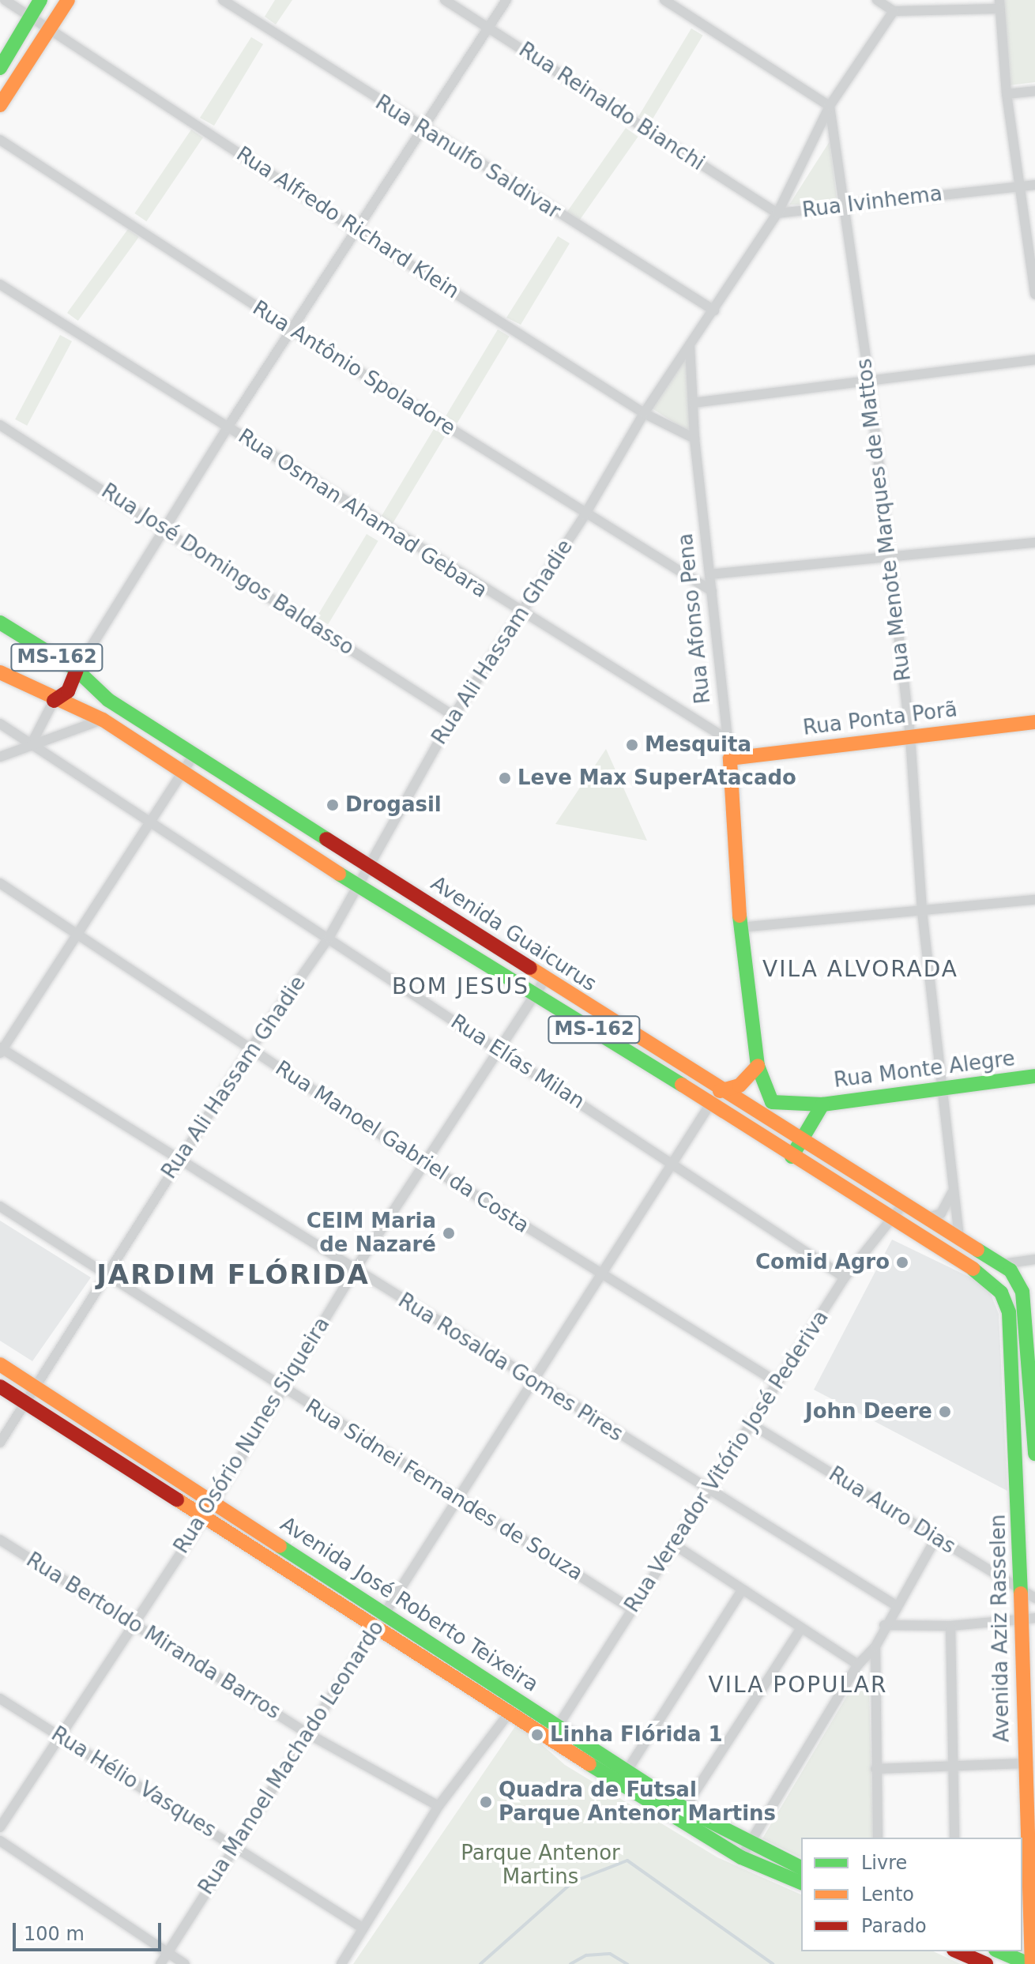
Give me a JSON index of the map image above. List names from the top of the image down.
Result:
{
  "streets": {
    "main road": [
      "Rua Afonso Pena",
      "MS-162",
      "Rua Ponta Porã",
      "Avenida Guaicurus",
      "Rua Monte Alegre",
      "Avenida José Roberto Teixeira",
      "Avenida Aziz Rasselen"
    ],
    "street": [
      "Rua Reinaldo Bianchi",
      "Rua Ranulfo Saldivar",
      "Rua Ivinhema",
      "Rua Alfredo Richard Klein",
      "Rua Antônio Spoladore",
      "Rua Osman Ahamad Gebara",
      "Rua Menote Marques de Mattos",
      "Rua José Domingos Baldasso",
      "Rua Ali Hassam Ghadie",
      "Rua Elías Milan",
      "Rua Manoel Gabriel da Costa",
      "Rua Rosalda Gomes Pires",
      "Rua Osório Nunes Siqueira",
      "Rua Vereador Vitório José Pederiva",
      "Rua Sidnei Fernandes de Souza",
      "Rua Auro Dias",
      "Rua Bertoldo Miranda Barros",
      "Rua Manoel Machado Leonardo",
      "Rua Hélio Vasques"
    ]
  },
  "crossings": [
    ["Rua Reinaldo Bianchi", "Rua Ivinhema"],
    ["Rua Reinaldo Bianchi", "Rua Ali Hassam Ghadie"],
    ["Rua Ranulfo Saldivar", "Rua Ali Hassam Ghadie"],
    ["Rua Ivinhema", "Rua Menote Marques de Mattos"],
    ["Rua Ivinhema", "Rua Ali Hassam Ghadie"],
    ["Rua Alfredo Richard Klein", "Rua Afonso Pena"],
    ["Rua Alfredo Richard Klein", "Rua Ali Hassam Ghadie"],
    ["Rua Antônio Spoladore", "Rua Afonso Pena"],
    ["Rua Antônio Spoladore", "Rua Ali Hassam Ghadie"],
    ["Rua Osman Ahamad Gebara", "Rua Afonso Pena"],
    ["Rua Osman Ahamad Gebara", "Rua Ali Hassam Ghadie"],
    ["Rua Menote Marques de Mattos", "Rua Ali Hassam Ghadie"],
    ["Rua Menote Marques de Mattos", "Rua Ponta Porã"],
    ["Rua Menote Marques de Mattos", "Avenida Guaicurus"],
    ["Rua Menote Marques de Mattos", "Rua Monte Alegre"],
    ["Rua José Domingos Baldasso", "Rua Ali Hassam Ghadie"],
    ["Rua Afonso Pena", "Rua Ali Hassam Ghadie"],
    ["Rua Afonso Pena", "Rua Ponta Porã"],
    ["Rua Afonso Pena", "Rua Monte Alegre"],
    ["Rua Ali Hassam Ghadie", "Avenida Guaicurus"],
    ["Rua Ali Hassam Ghadie", "Rua Elías Milan"],
    ["Rua Ali Hassam Ghadie", "Rua Manoel Gabriel da Costa"],
    ["Rua Ali Hassam Ghadie", "Rua Rosalda Gomes Pires"],
    ["Rua Ali Hassam Ghadie", "Rua Sidnei Fernandes de Souza"],
    ["Rua Ali Hassam Ghadie", "Avenida José Roberto Teixeira"],
    ["Avenida Guaicurus", "Rua Monte Alegre"],
    ["Avenida Guaicurus", "Rua Osório Nunes Siqueira"],
    ["Avenida Guaicurus", "Rua Vereador Vitório José Pederiva"],
    ["Avenida Guaicurus", "Avenida Aziz Rasselen"],
    ["Avenida Guaicurus", "Rua Manoel Machado Leonardo"],
    ["Rua Elías Milan", "Rua Osório Nunes Siqueira"],
    ["Rua Elías Milan", "Rua Vereador Vitório José Pederiva"],
    ["Rua Elías Milan", "Rua Manoel Machado Leonardo"],
    ["Rua Manoel Gabriel da Costa", "Rua Osório Nunes Siqueira"],
    ["Rua Manoel Gabriel da Costa", "Rua Vereador Vitório José Pederiva"],
    ["Rua Manoel Gabriel da Costa", "Rua Manoel Machado Leonardo"],
    ["Rua Rosalda Gomes Pires", "Rua Osório Nunes Siqueira"],
    ["Rua Rosalda Gomes Pires", "Rua Vereador Vitório José Pederiva"],
    ["Rua Rosalda Gomes Pires", "Rua Manoel Machado Leonardo"],
    ["Rua Osório Nunes Siqueira", "Rua Sidnei Fernandes de Souza"],
    ["Rua Osório Nunes Siqueira", "Avenida José Roberto Teixeira"],
    ["Rua Osório Nunes Siqueira", "Rua Bertoldo Miranda Barros"],
    ["Rua Osório Nunes Siqueira", "Rua Hélio Vasques"],
    ["Rua Vereador Vitório José Pederiva", "Rua Sidnei Fernandes de Souza"],
    ["Rua Vereador Vitório José Pederiva", "Rua Auro Dias"],
    ["Rua Vereador Vitório José Pederiva", "Avenida José Roberto Teixeira"],
    ["Rua Sidnei Fernandes de Souza", "Rua Manoel Machado Leonardo"],
    ["Rua Auro Dias", "Avenida Aziz Rasselen"],
    ["Avenida José Roberto Teixeira", "Rua Manoel Machado Leonardo"],
    ["Rua Bertoldo Miranda Barros", "Rua Manoel Machado Leonardo"],
    ["Rua Manoel Machado Leonardo", "Rua Hélio Vasques"]
  ],
  "districts": [
    "VILA ALVORADA",
    "BOM JESUS",
    "JARDIM FLÓRIDA",
    "VILA POPULAR"
  ],
  "parks": ["Parque Antenor Martins"],
  "places": [
    "Mesquita",
    "Leve Max SuperAtacado",
    "Drogasil",
    "CEIM Maria de Nazaré",
    "Comid Agro",
    "John Deere",
    "Linha Flórida 1",
    "Quadra de Futsal Parque Antenor Martins"
  ],
  "legend": ["Livre", "Lento", "Parado"],
  "scale_bar": "100 m"
}
